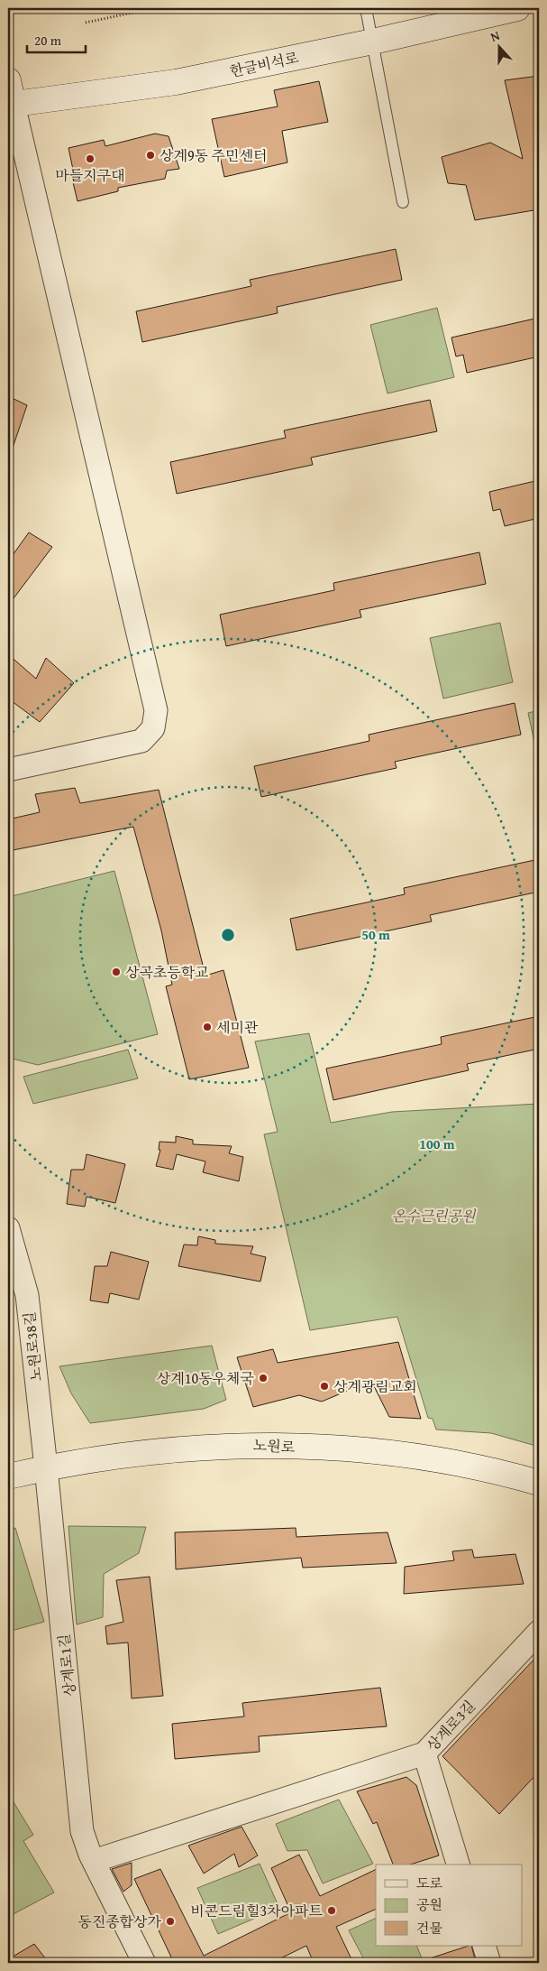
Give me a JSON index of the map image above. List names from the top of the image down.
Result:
{
  "streets": {
    "main road": ["한글비석로", "노원로"],
    "street": ["노원로38길", "상계로1길", "상계로3길"]
  },
  "crossings": [
    ["노원로38길", "노원로"],
    ["노원로38길", "상계로1길"],
    ["노원로", "상계로1길"]
  ],
  "parks": ["온수근린공원"],
  "places": [
    "상계9동 주민센터",
    "마들지구대",
    "상곡초등학교",
    "세미관",
    "상계10동우체국",
    "상계광림교회",
    "비콘드림힐3차아파트",
    "동진종합상가"
  ],
  "legend": ["도로", "공원", "건물"],
  "scale_bar": "20 m",
  "north": "top",
  "rings": ["50 m", "100 m"]
}
